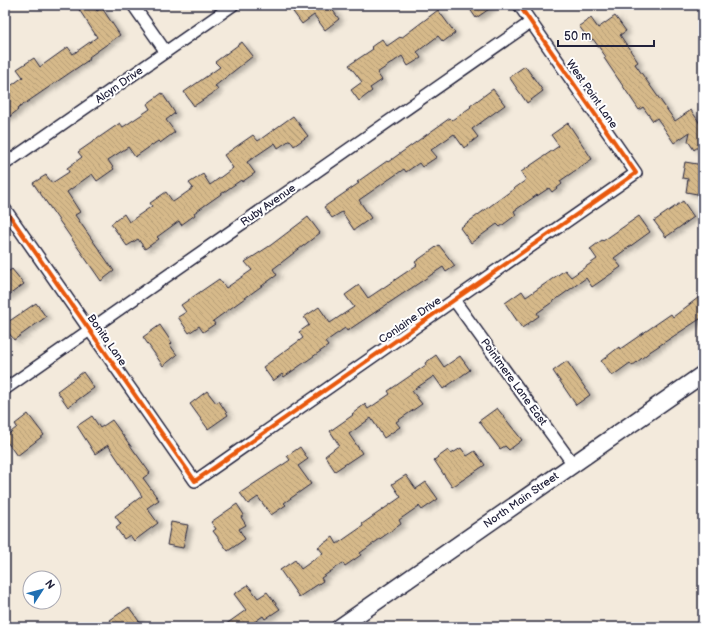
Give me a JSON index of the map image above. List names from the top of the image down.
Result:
{
  "streets": {
    "main road": ["North Main Street"],
    "street": [
      "Alcyn Drive",
      "West Point Lane",
      "Ruby Avenue",
      "Conlaine Drive",
      "Bonita Lane",
      "Pointmere Lane East"
    ]
  },
  "crossings": [
    ["West Point Lane", "Ruby Avenue"],
    ["West Point Lane", "Conlaine Drive"],
    ["Ruby Avenue", "Bonita Lane"],
    ["Conlaine Drive", "Bonita Lane"],
    ["Conlaine Drive", "Pointmere Lane East"],
    ["Pointmere Lane East", "North Main Street"]
  ],
  "scale_bar": "50 m",
  "north": "top right"
}
